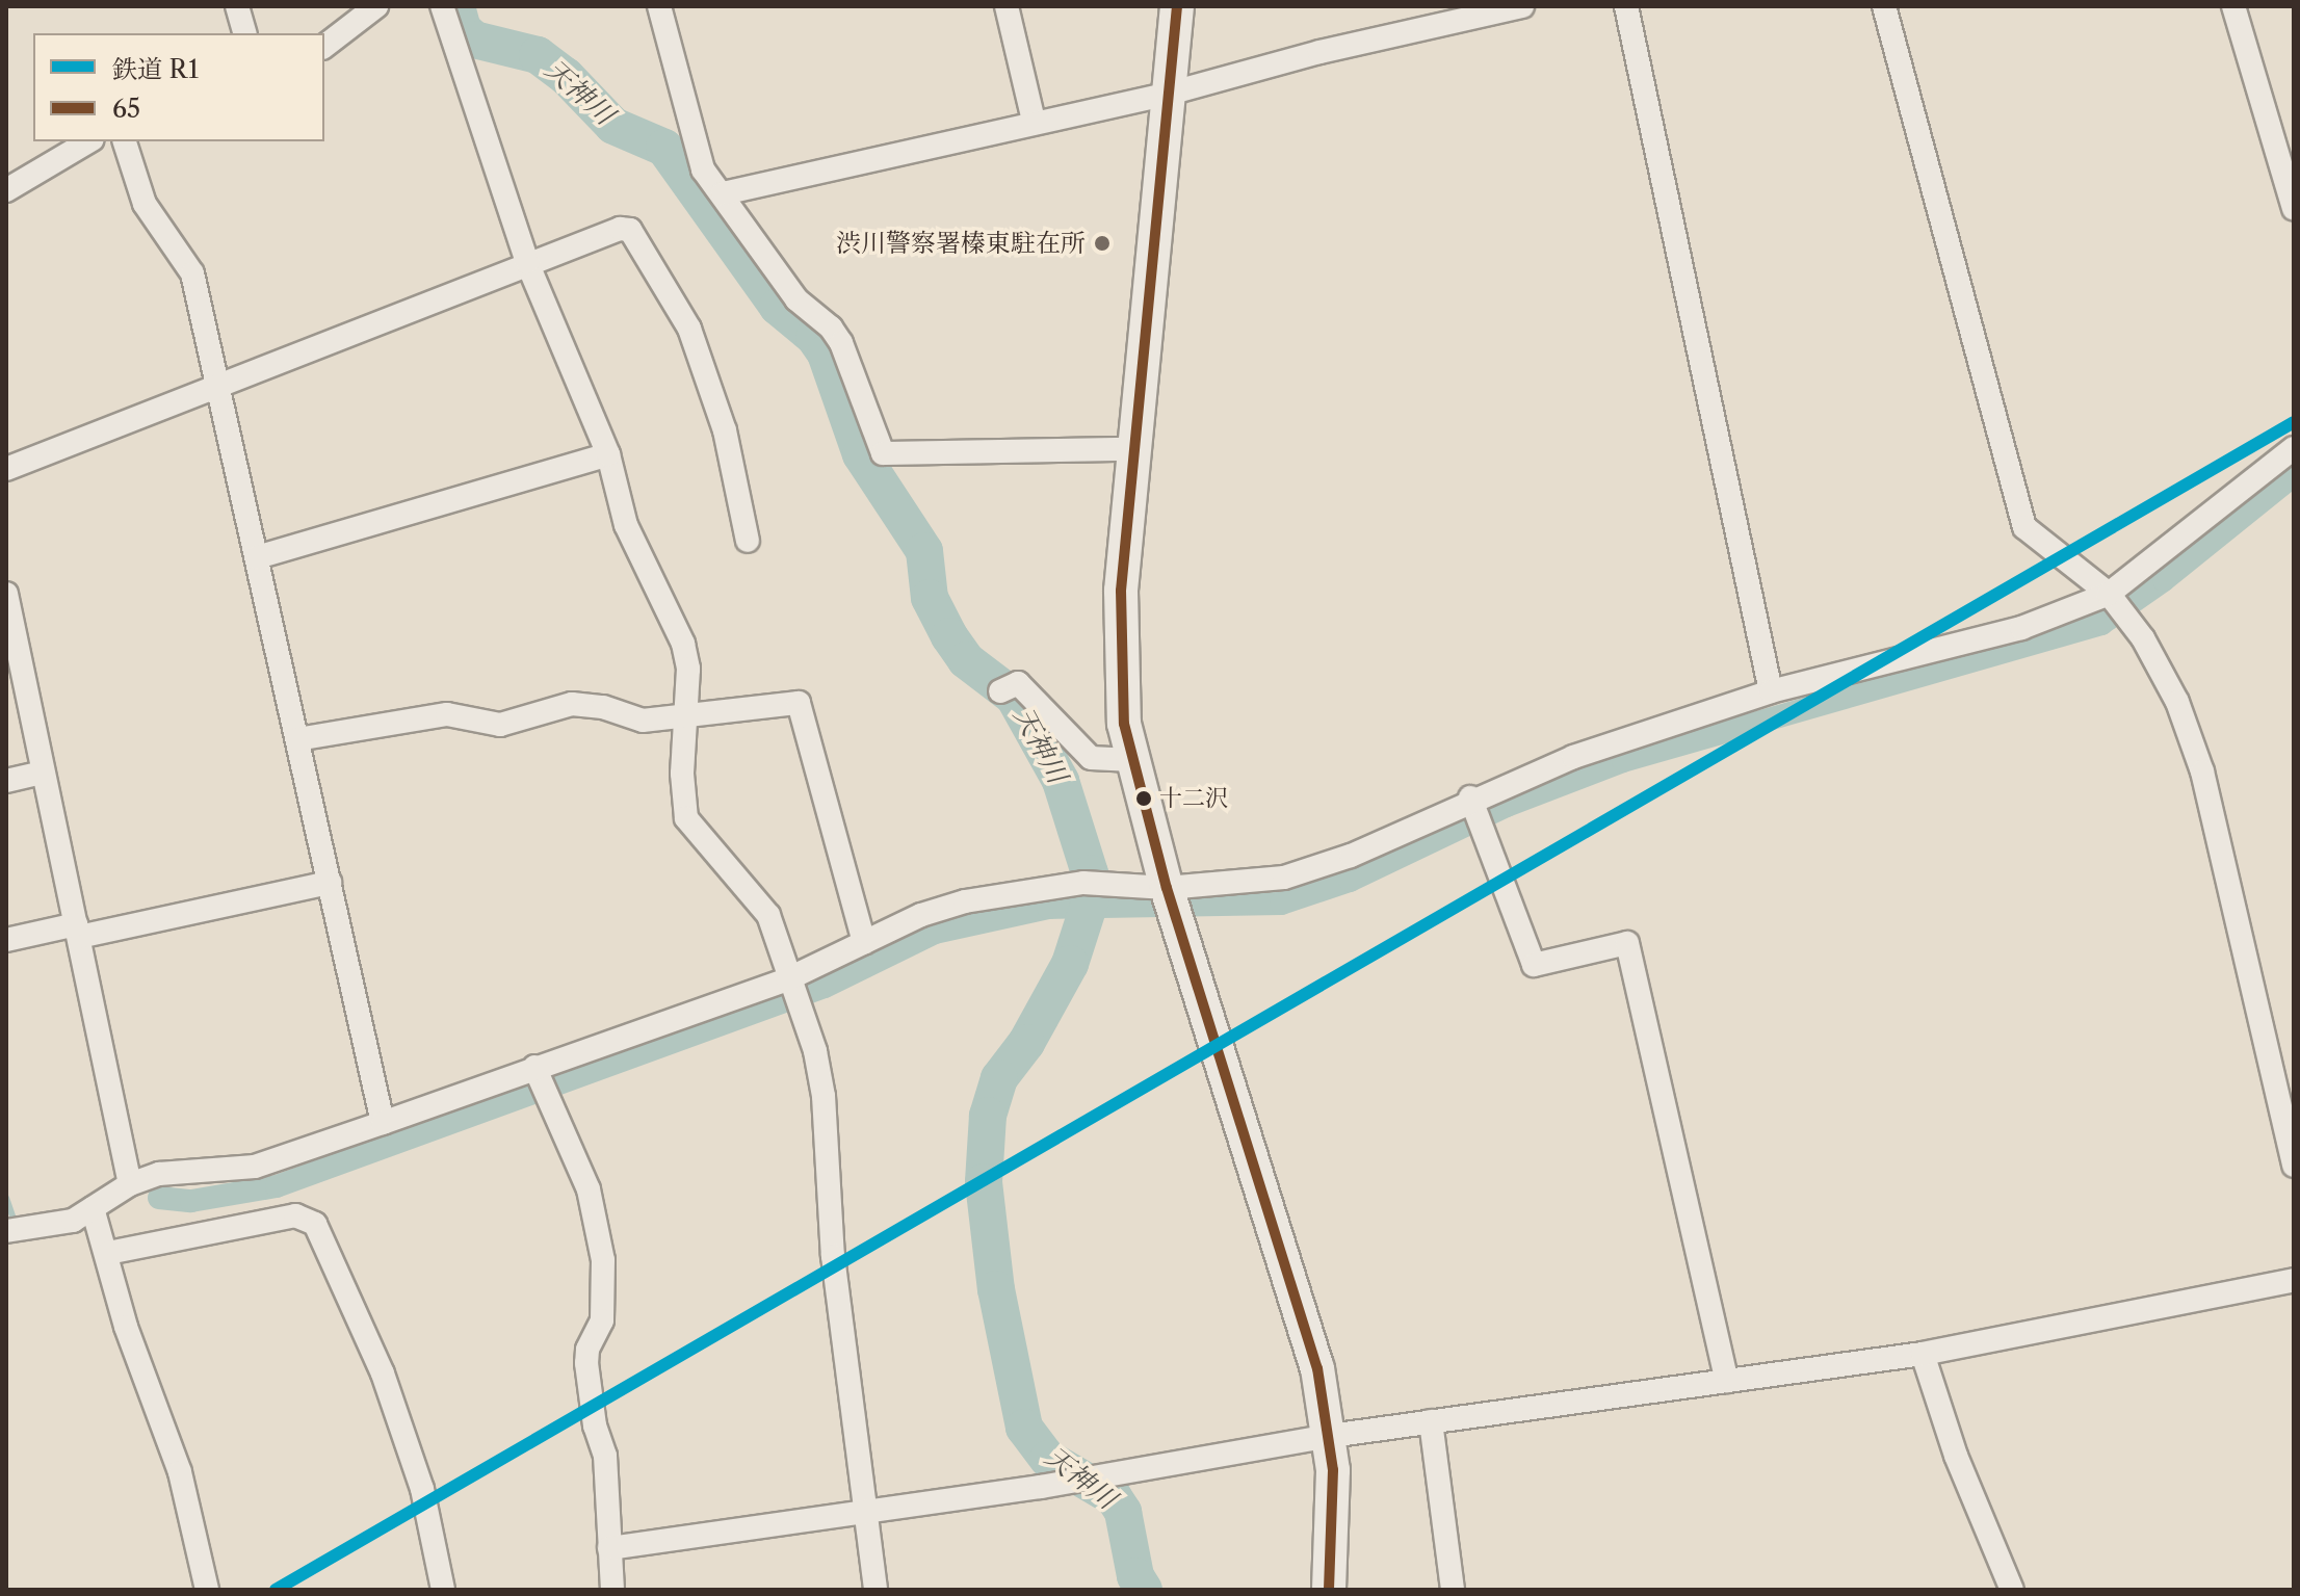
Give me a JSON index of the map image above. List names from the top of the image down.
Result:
{
  "water": ["天神川"],
  "places": ["渋川警察署榛東駐在所", "十二沢"],
  "lines": ["transit line 65", "rail line R1"],
  "legend": ["鉄道 R1", "65"]
}
